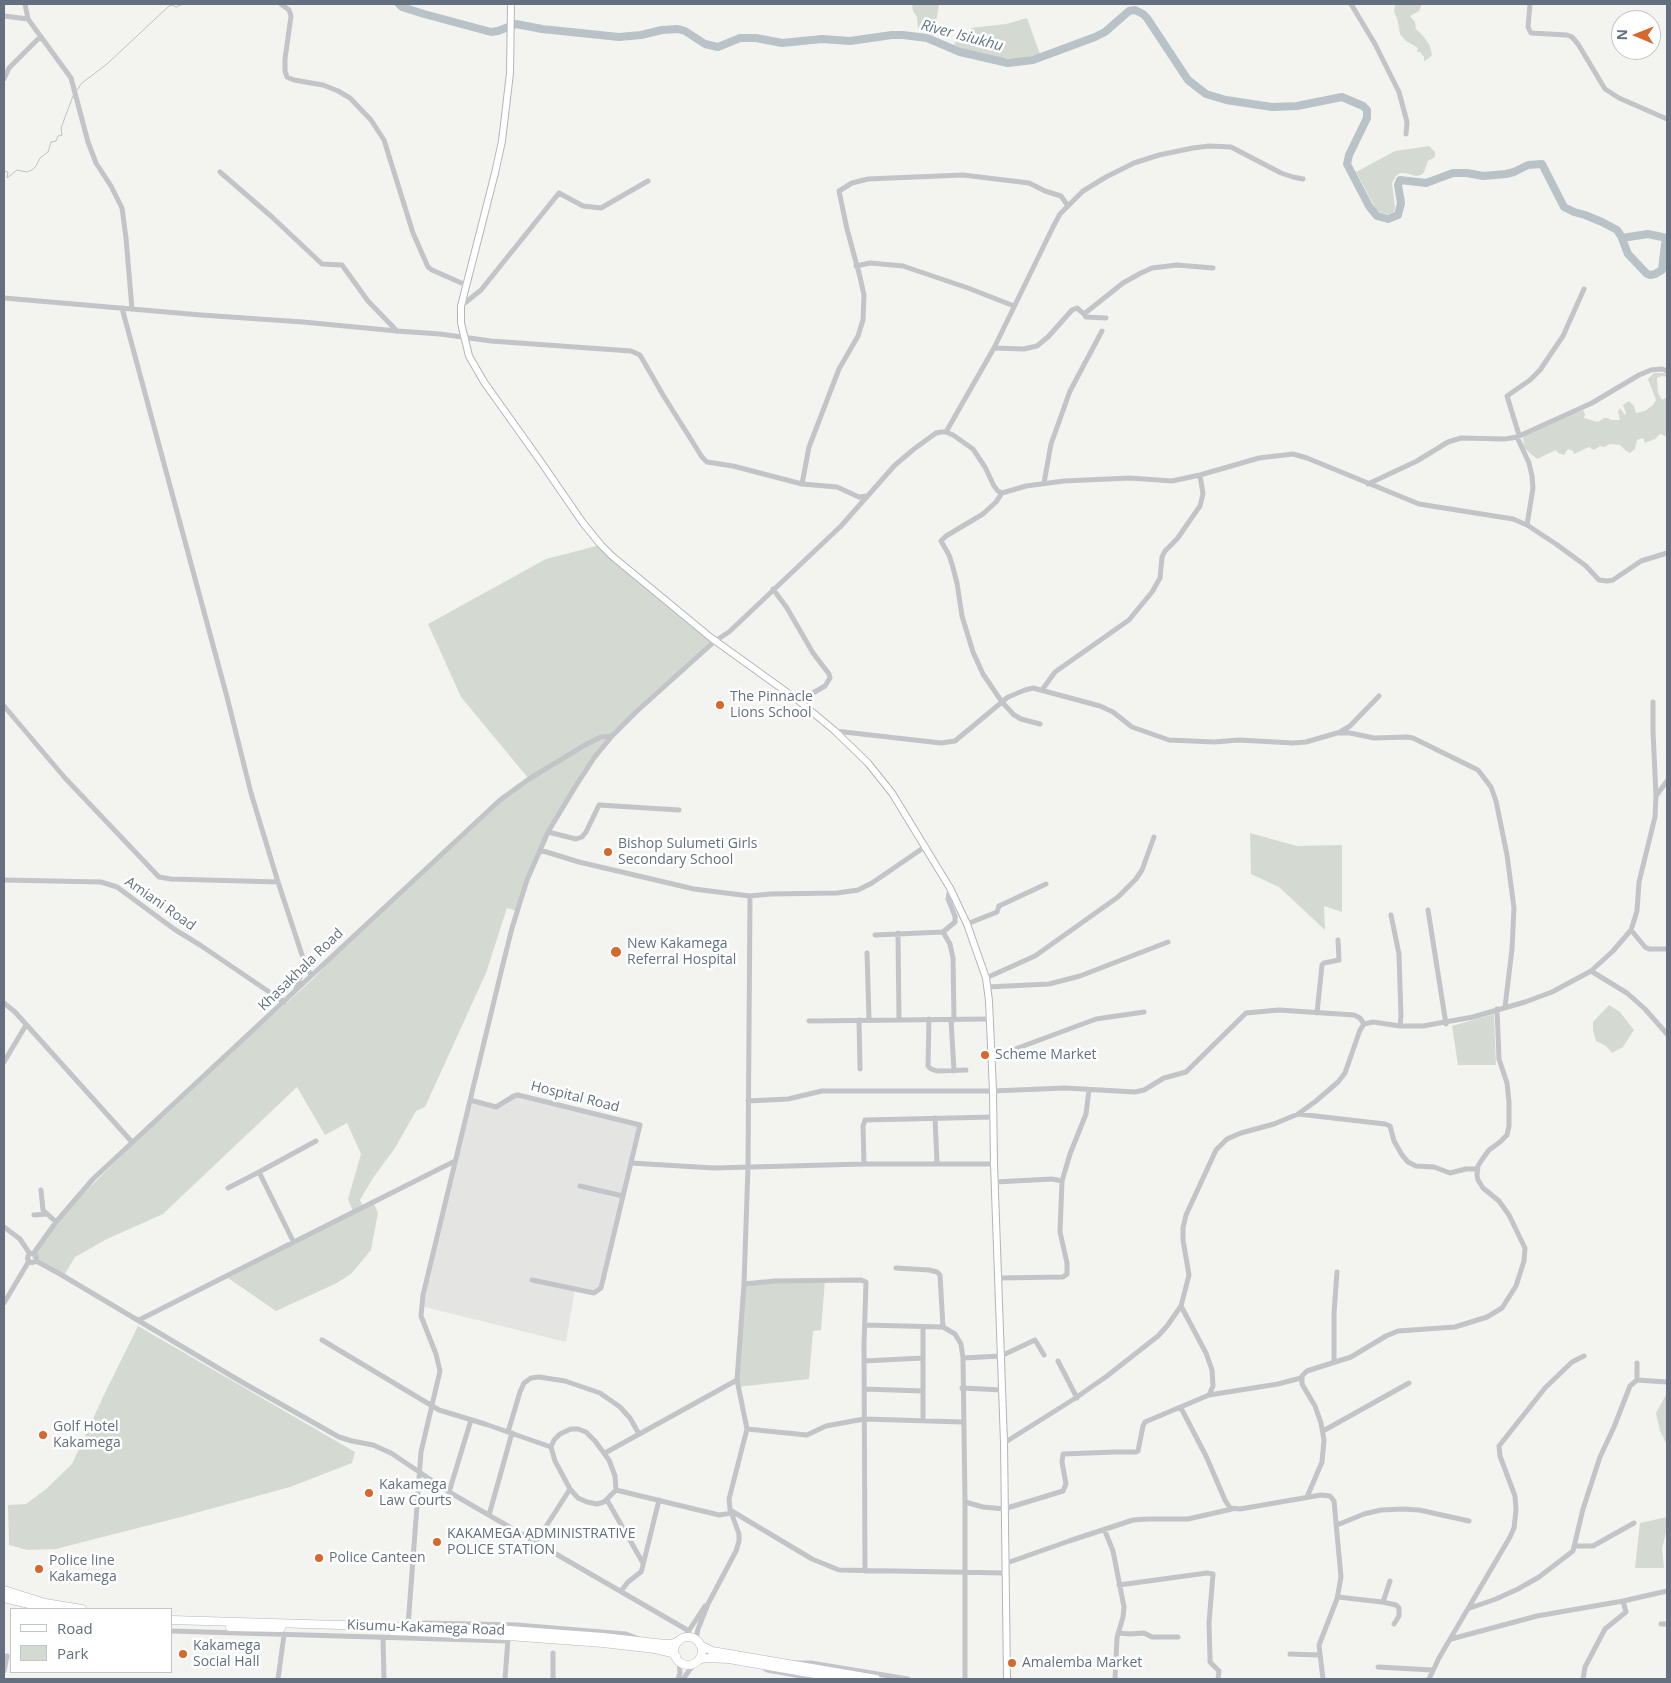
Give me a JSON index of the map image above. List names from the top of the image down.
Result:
{
  "streets": {
    "highway": ["Kisumu-Kakamega Road"],
    "street": ["Amiani Road", "Khasakhala Road", "Hospital Road"]
  },
  "crossings": [
    ["Amiani Road", "Khasakhala Road"]
  ],
  "water": ["River Isiukhu"],
  "places": [
    "The Pinnacle Lions School",
    "Bishop Sulumeti Girls Secondary School",
    "New Kakamega Referral Hospital",
    "Scheme Market",
    "Golf Hotel Kakamega",
    "Kakamega Law Courts",
    "KAKAMEGA ADMINISTRATIVE POLICE STATION",
    "Police Canteen",
    "Police line Kakamega",
    "Kakamega Social Hall",
    "Amalemba Market"
  ],
  "legend": ["Road", "Park"],
  "north": "left"
}
